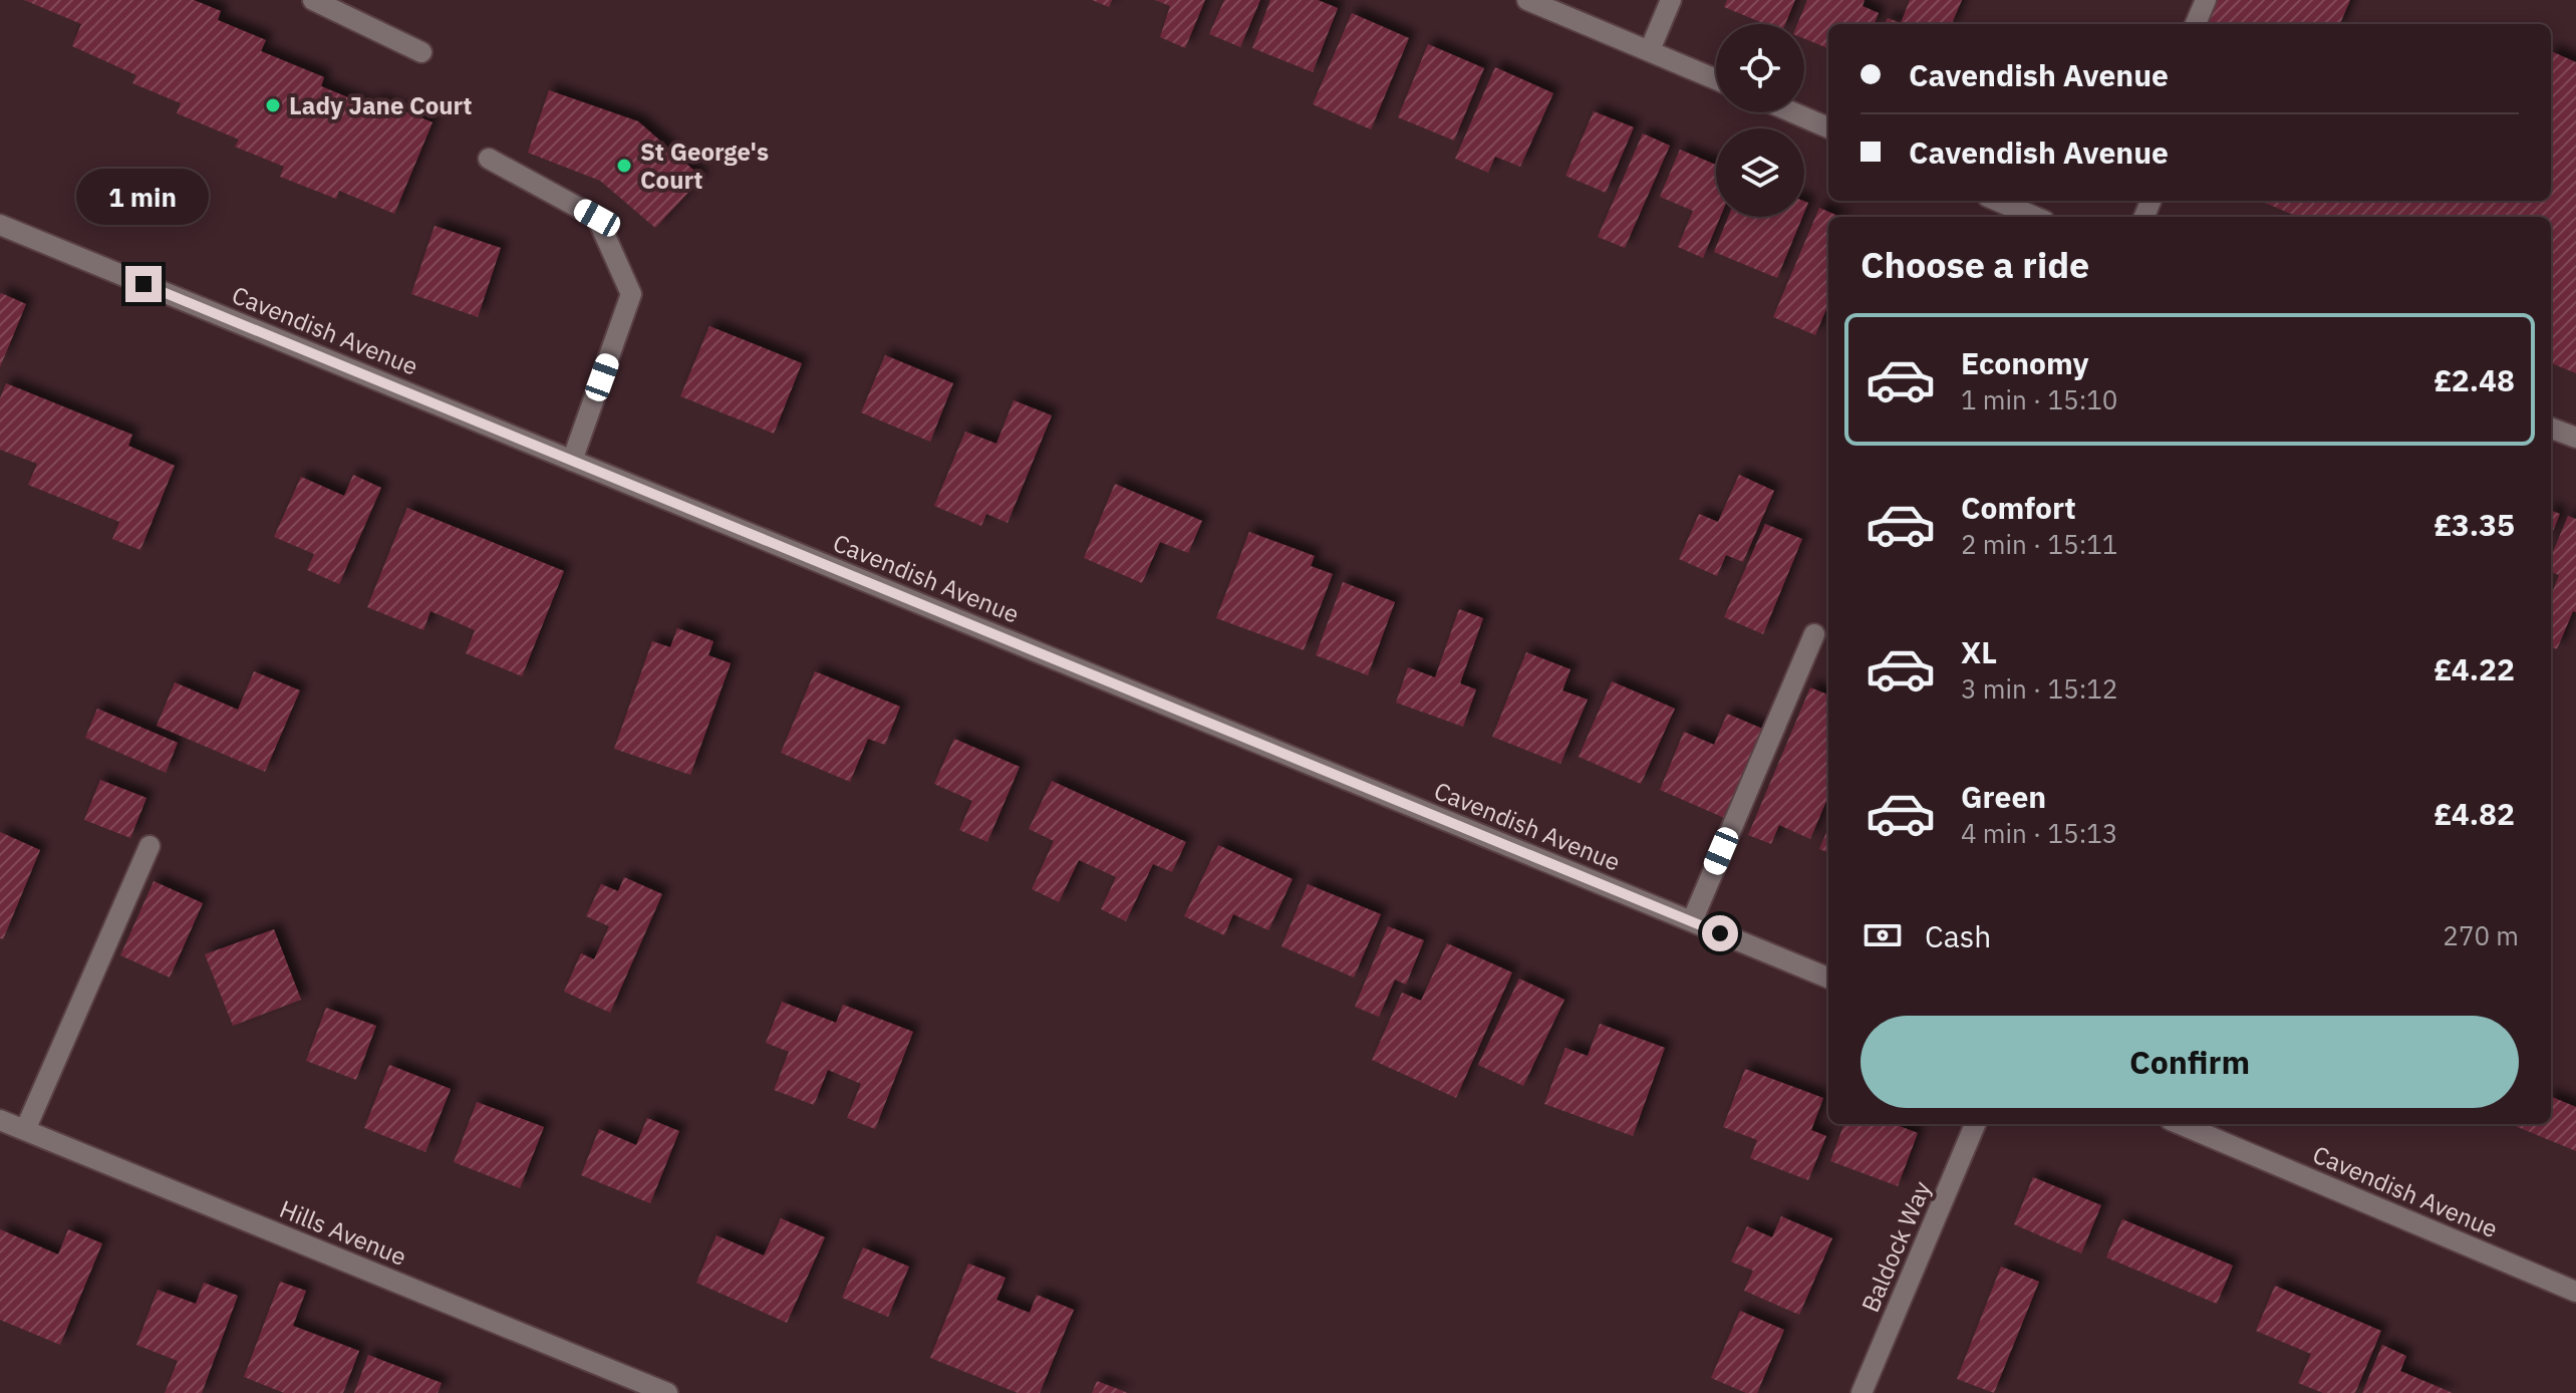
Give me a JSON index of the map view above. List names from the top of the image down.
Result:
{
  "streets": {
    "street": ["Cavendish Avenue", "Hills Avenue", "Baldock Way"]
  },
  "places": ["Lady Jane Court", "St George's Court"],
  "page": {
    "banner": ["Cavendish Avenue", "Cavendish Avenue"],
    "bubble": "1 min",
    "heading": "Choose a ride",
    "list": [
      {
        "name": "Economy",
        "note": "1 min · 15:10",
        "value": "£2.48"
      },
      {
        "name": "Comfort",
        "note": "2 min · 15:11",
        "value": "£3.35"
      },
      {
        "name": "XL",
        "note": "3 min · 15:12",
        "value": "£4.22"
      },
      {
        "name": "Green",
        "note": "4 min · 15:13",
        "value": "£4.82"
      }
    ],
    "pay": ["Cash", "270 m"],
    "buttons": "Confirm"
  }
}
